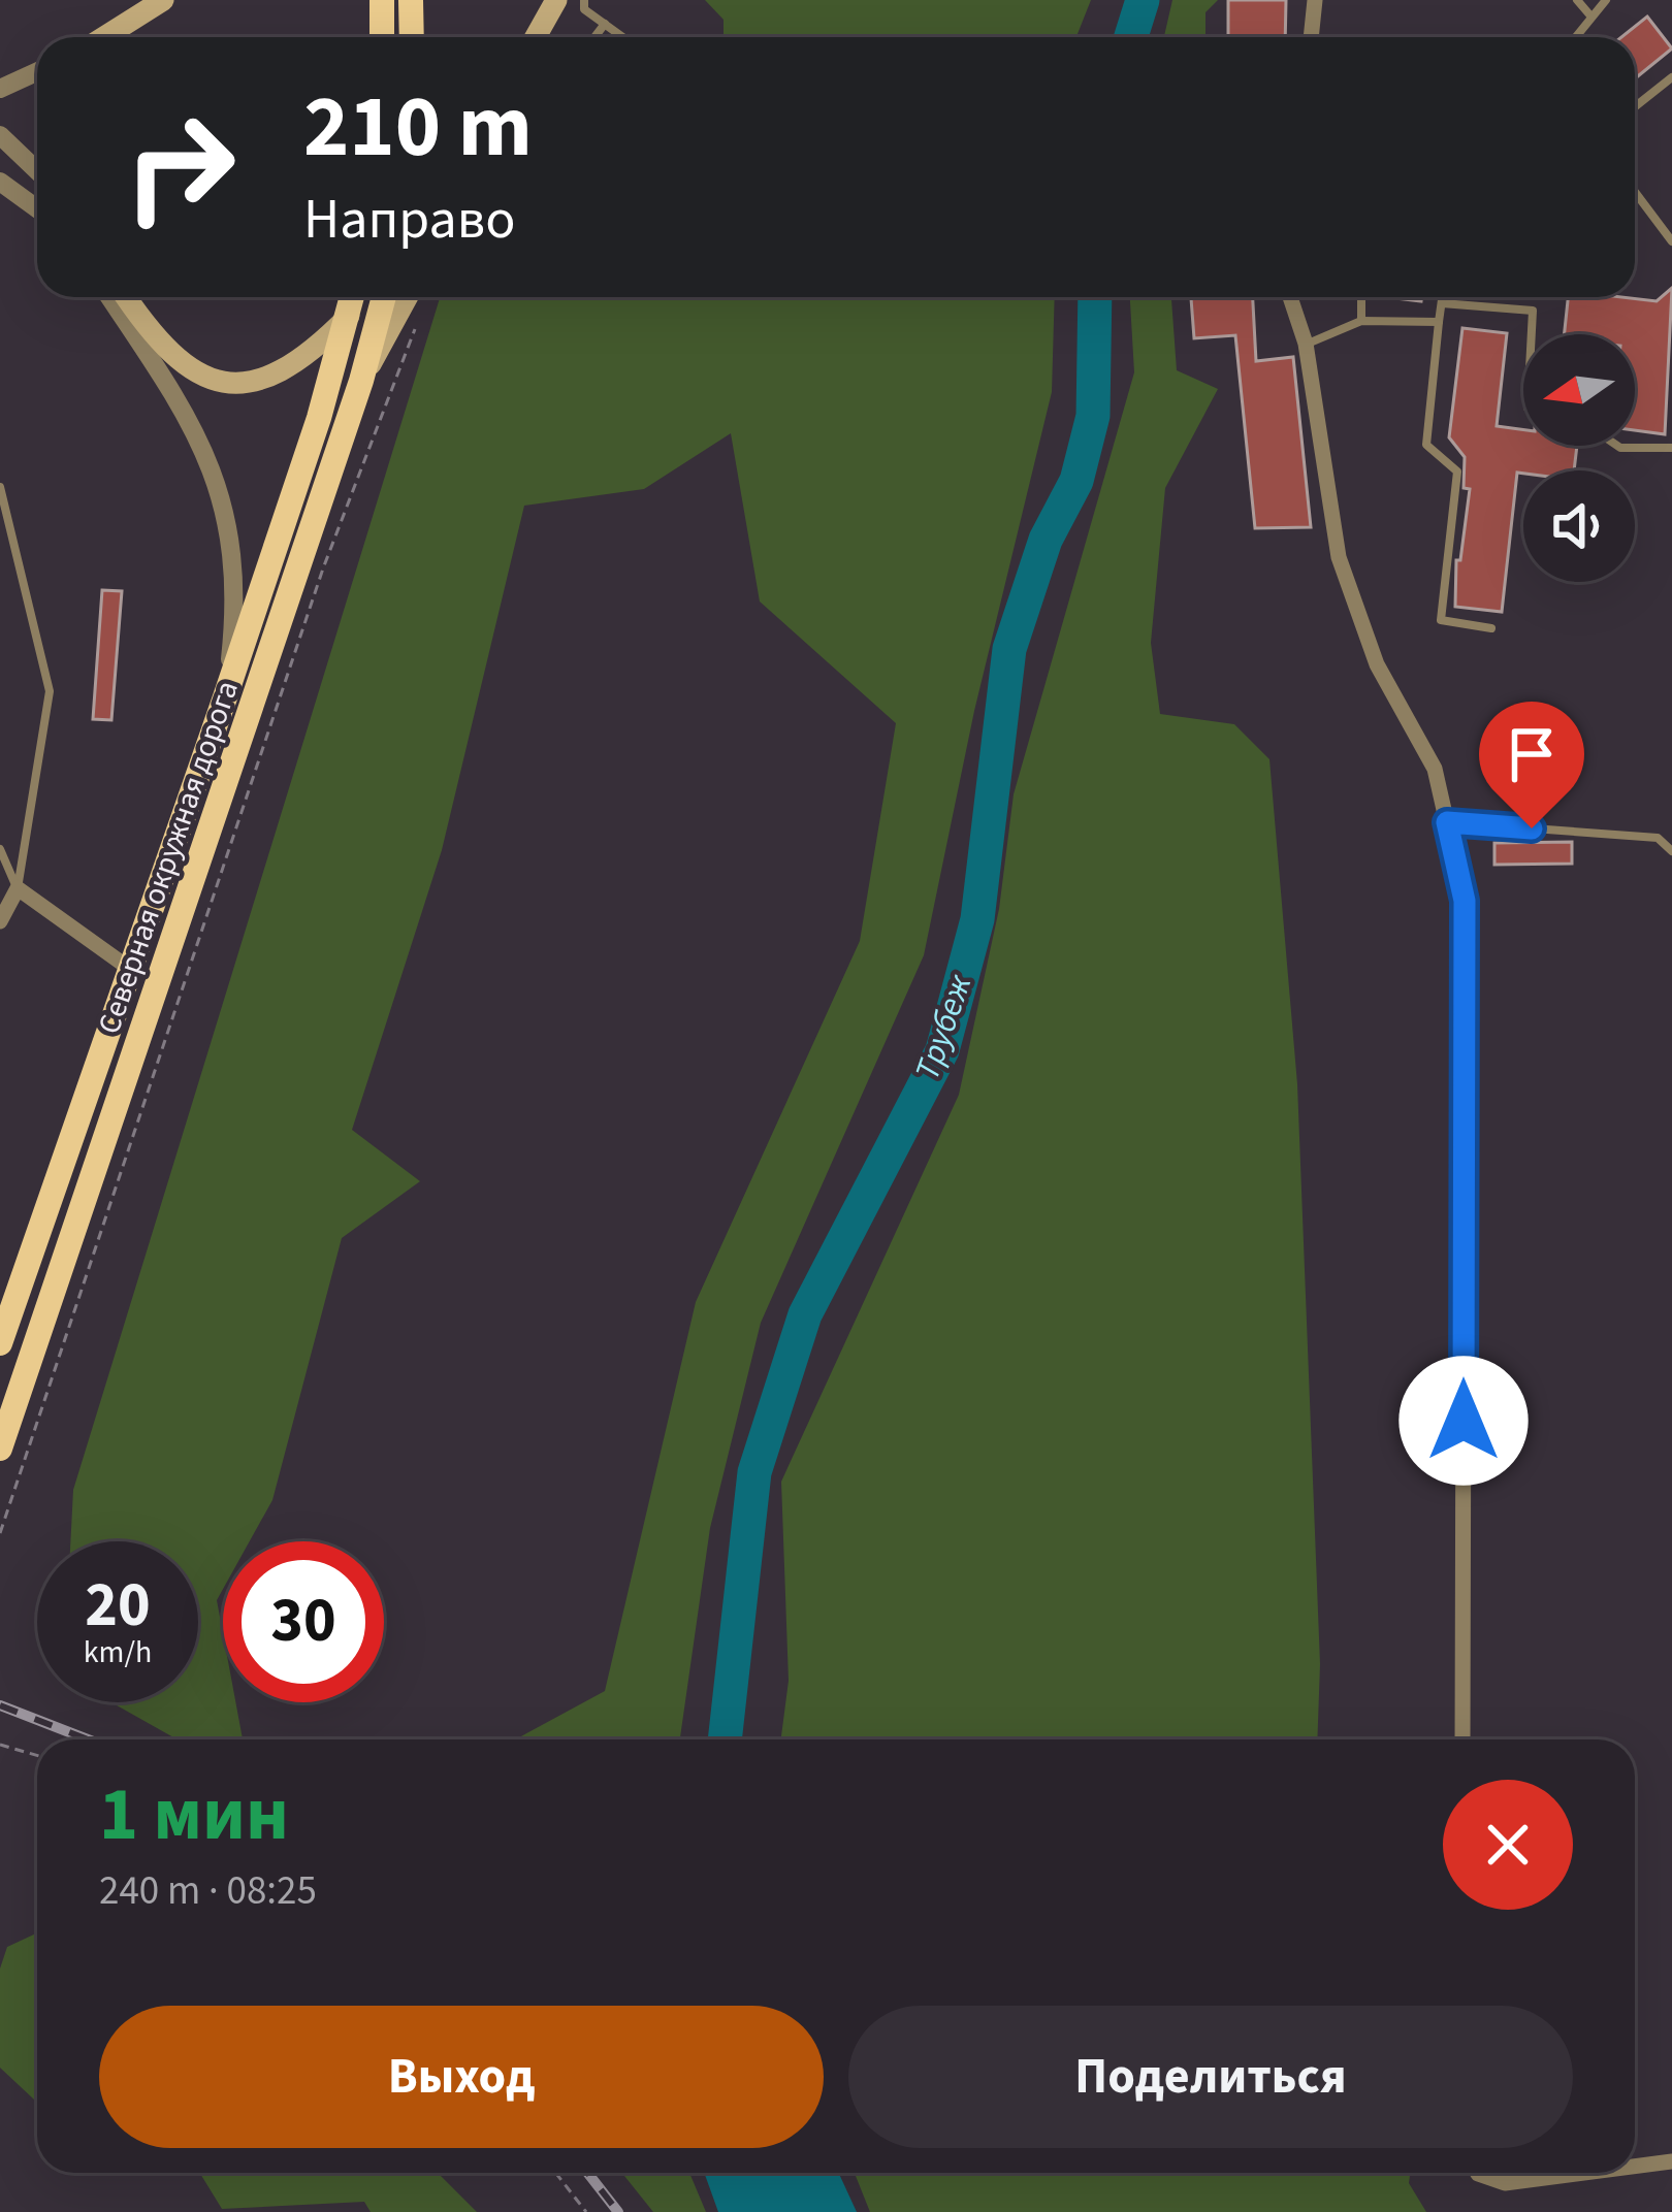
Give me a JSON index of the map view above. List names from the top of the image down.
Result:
{
  "streets": {
    "main road": ["Северная окружная дорога"]
  },
  "water": ["Трубеж"],
  "north": "left",
  "page": {
    "turn": ["210 m", "Направо"],
    "speed": "20 km/h",
    "limit": "30",
    "heading": ["1 мин", "240 m · 08:25"],
    "buttons": ["Выход", "Поделиться"]
  }
}
